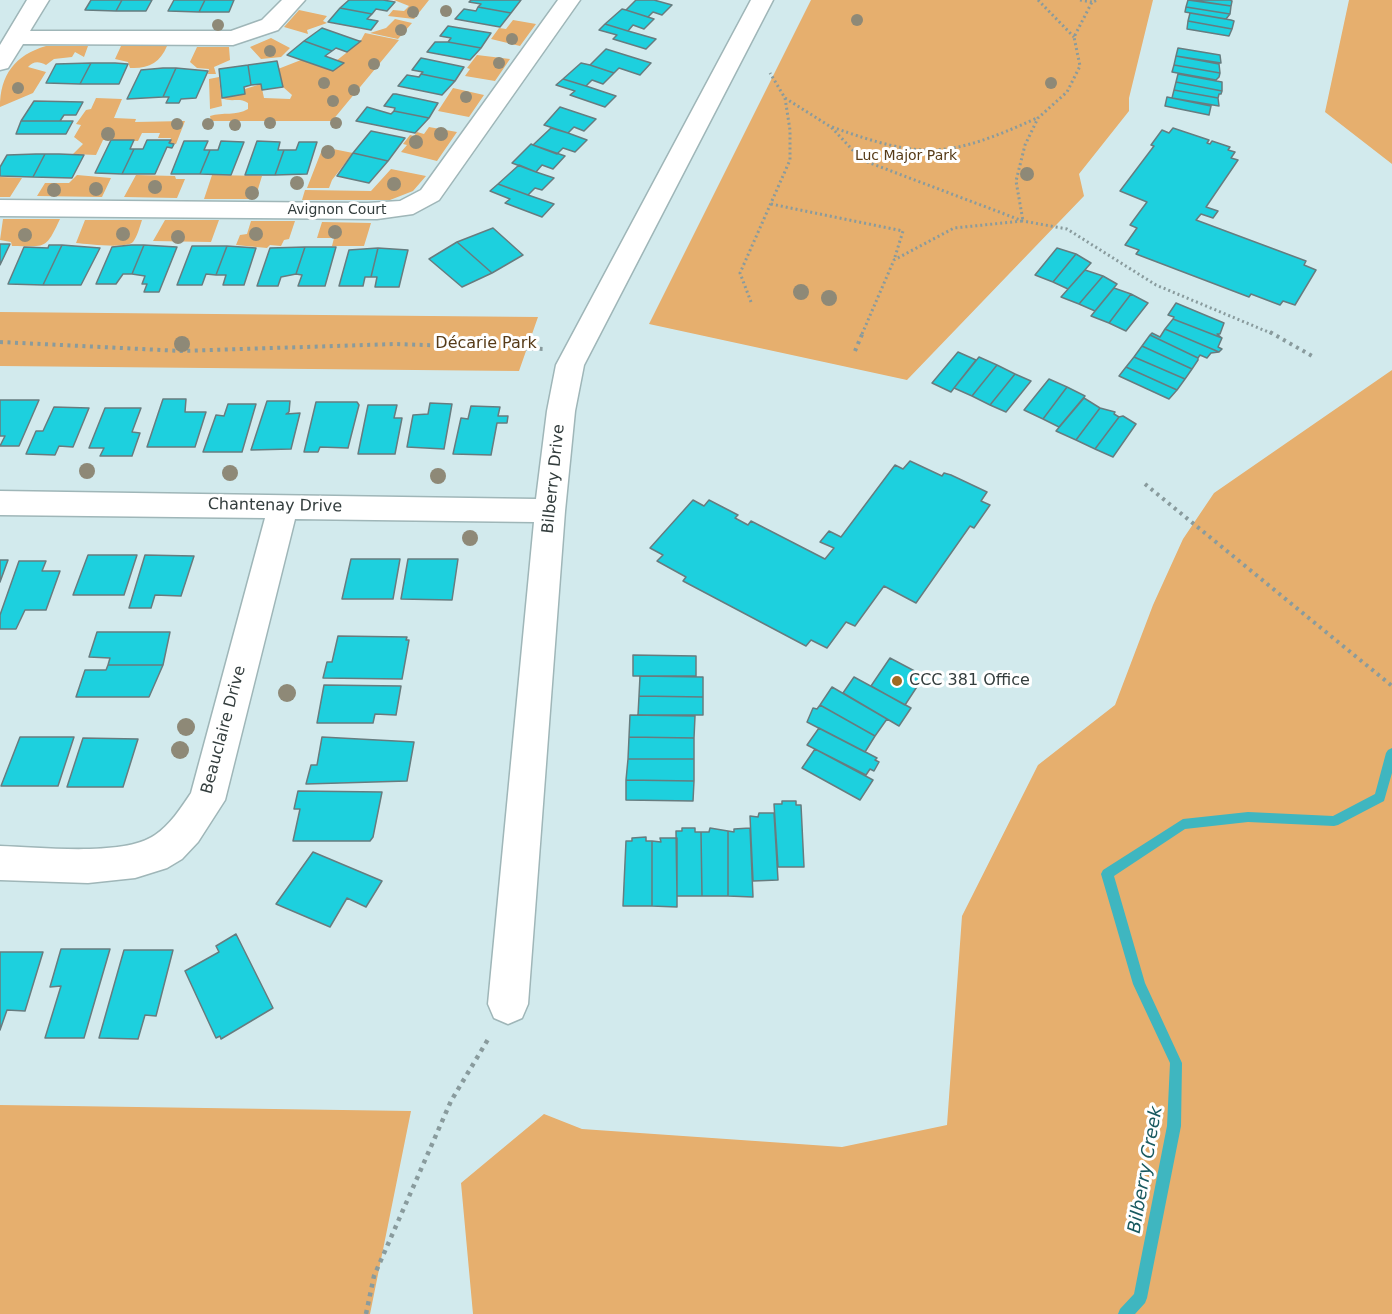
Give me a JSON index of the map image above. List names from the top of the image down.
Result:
{
  "streets": {
    "street": [
      "Avignon Court",
      "Bilberry Drive",
      "Chantenay Drive",
      "Beauclaire Drive"
    ]
  },
  "crossings": [
    ["Bilberry Drive", "Chantenay Drive"],
    ["Chantenay Drive", "Beauclaire Drive"]
  ],
  "water": ["Bilberry Creek"],
  "parks": ["Luc Major Park", "Décarie Park"],
  "places": ["CCC 381 Office"]
}
